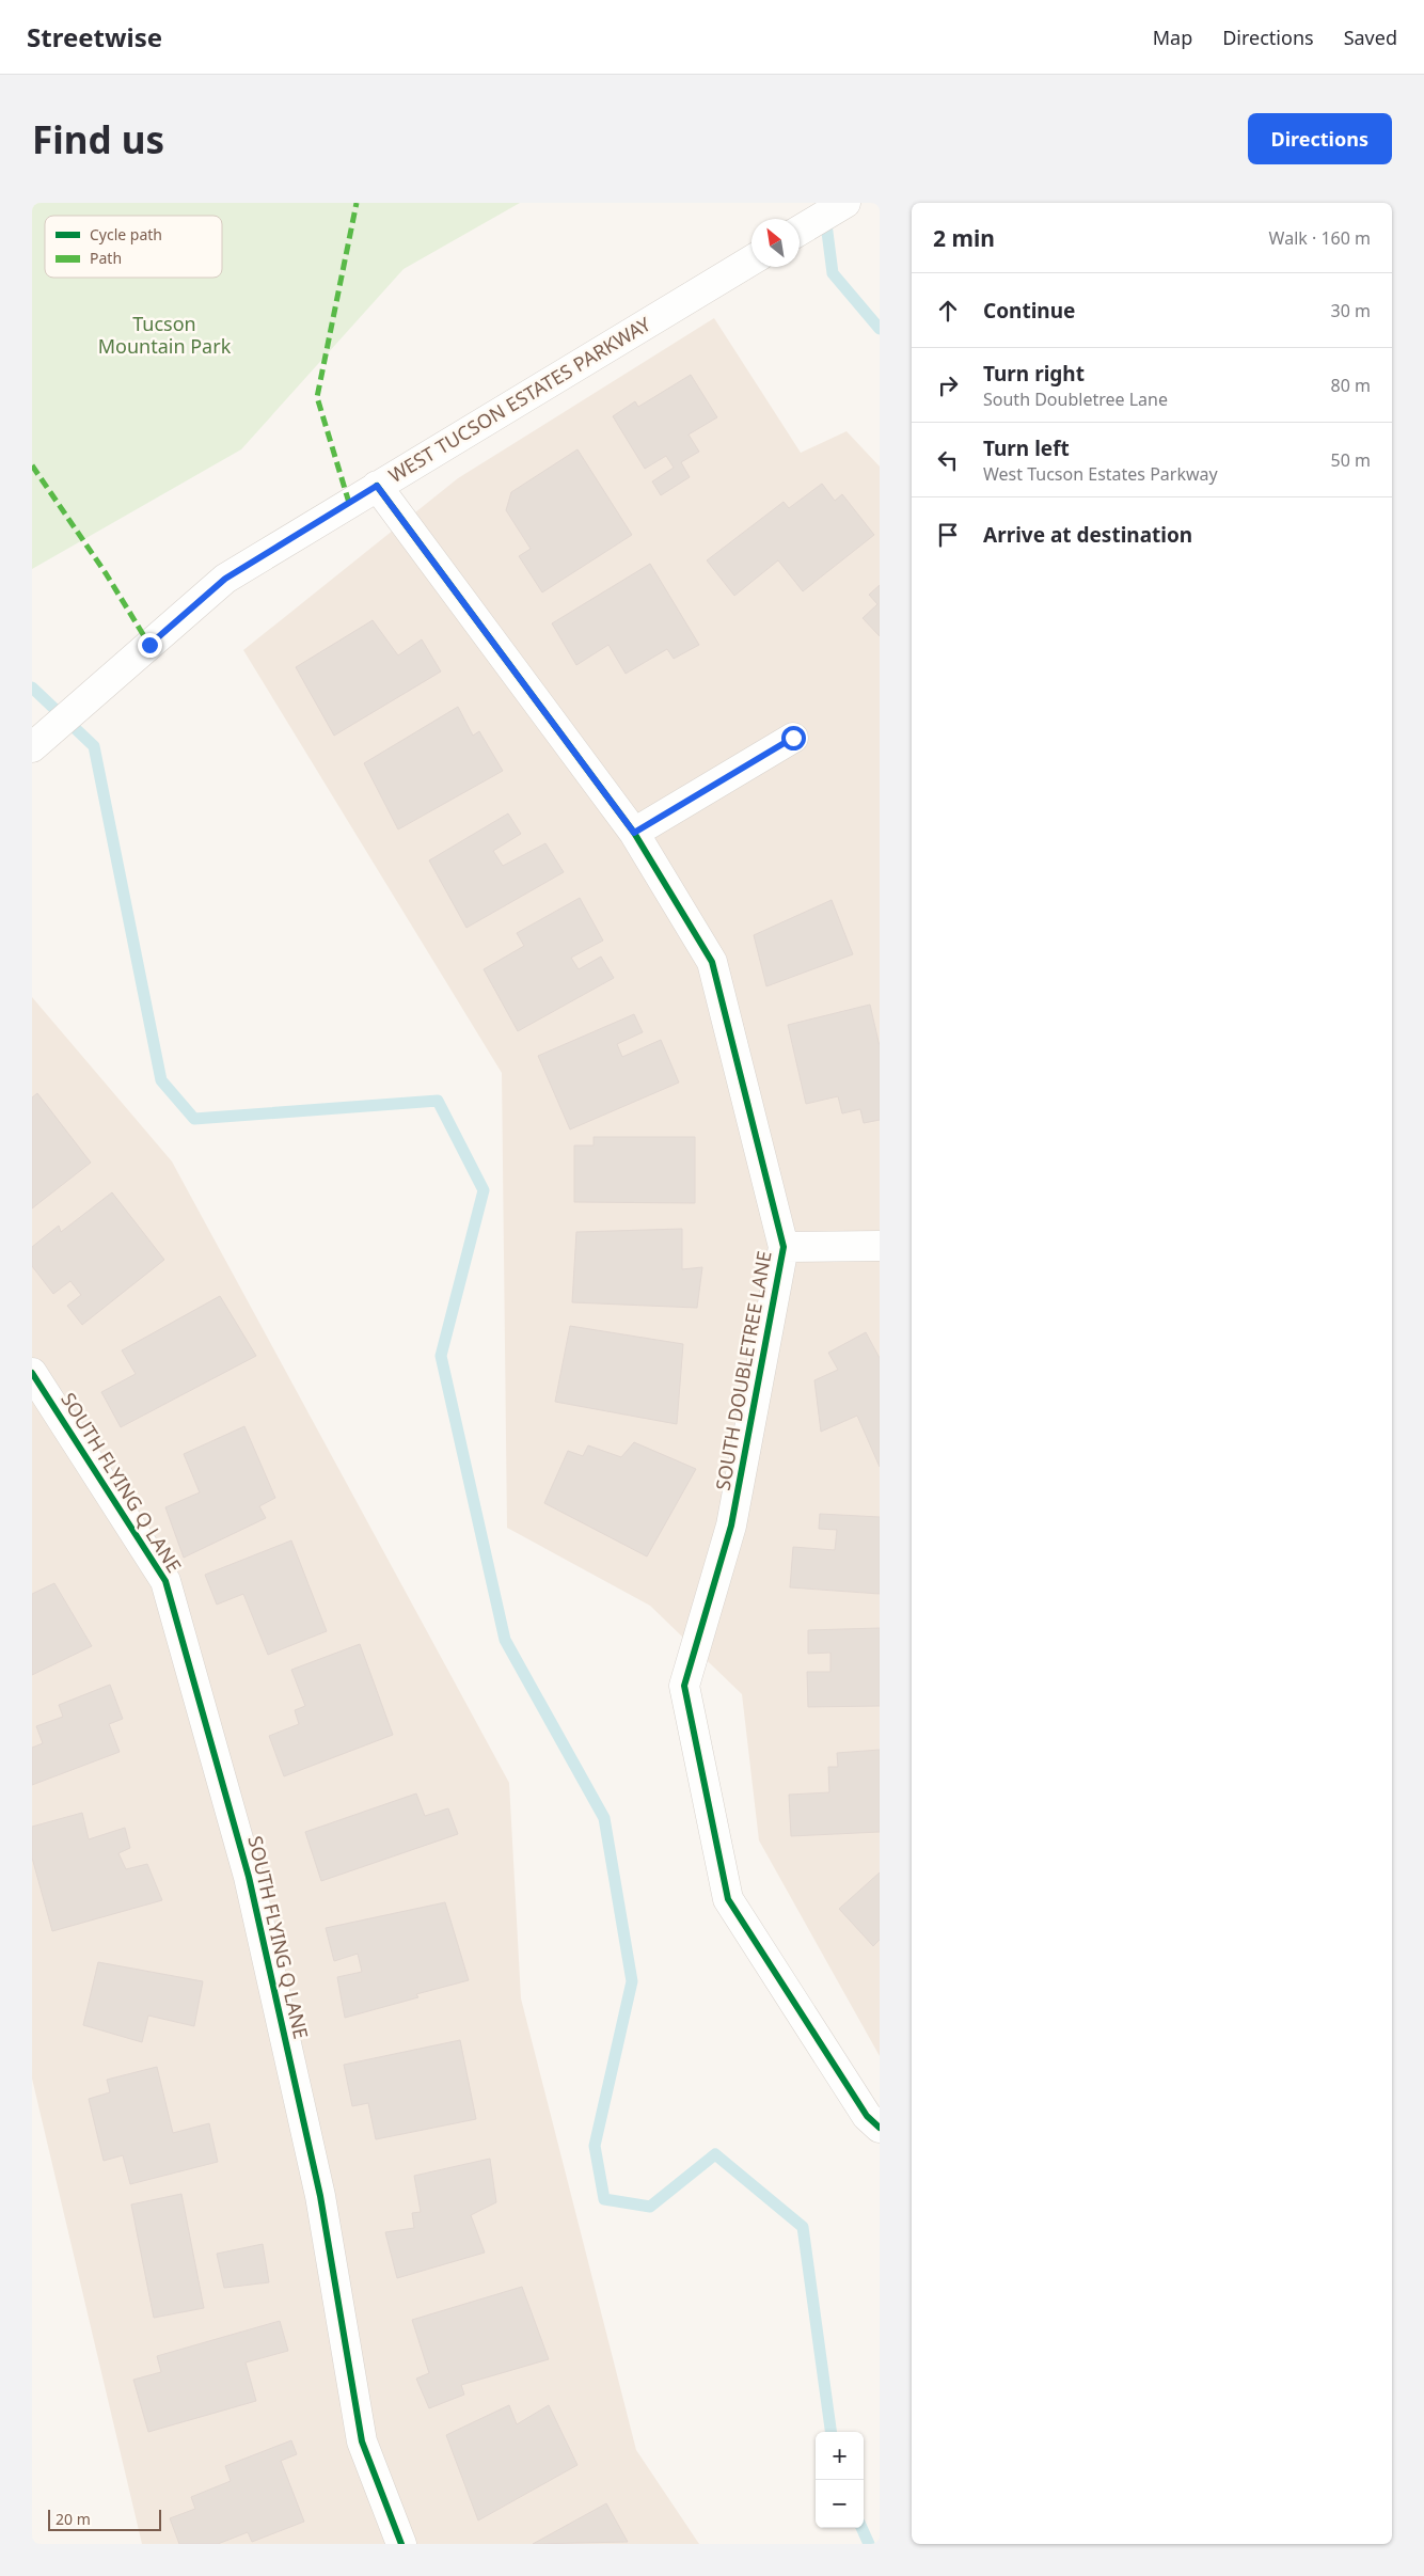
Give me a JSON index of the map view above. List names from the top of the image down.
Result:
{
  "streets": {
    "street": ["WEST TUCSON ESTATES PARKWAY", "SOUTH DOUBLETREE LANE", "SOUTH FLYING Q LANE"]
  },
  "crossings": [
    ["WEST TUCSON ESTATES PARKWAY", "SOUTH DOUBLETREE LANE"]
  ],
  "parks": ["Tucson Mountain Park"],
  "legend": ["Cycle path", "Path"],
  "scale_bar": "20 m",
  "north": "top left",
  "page": {
    "header": "Streetwise",
    "nav": ["Map", "Directions", "Saved"],
    "buttons": "Directions",
    "title": "Find us",
    "heading": ["2 min", "Walk · 160 m"],
    "list": [
      ["Continue", "30 m"],
      ["Turn right", "South Doubletree Lane", "80 m"],
      ["Turn left", "West Tucson Estates Parkway", "50 m"],
      "Arrive at destination"
    ],
    "map_buttons": ["+", "−"],
    "scale": "20 m"
  }
}
